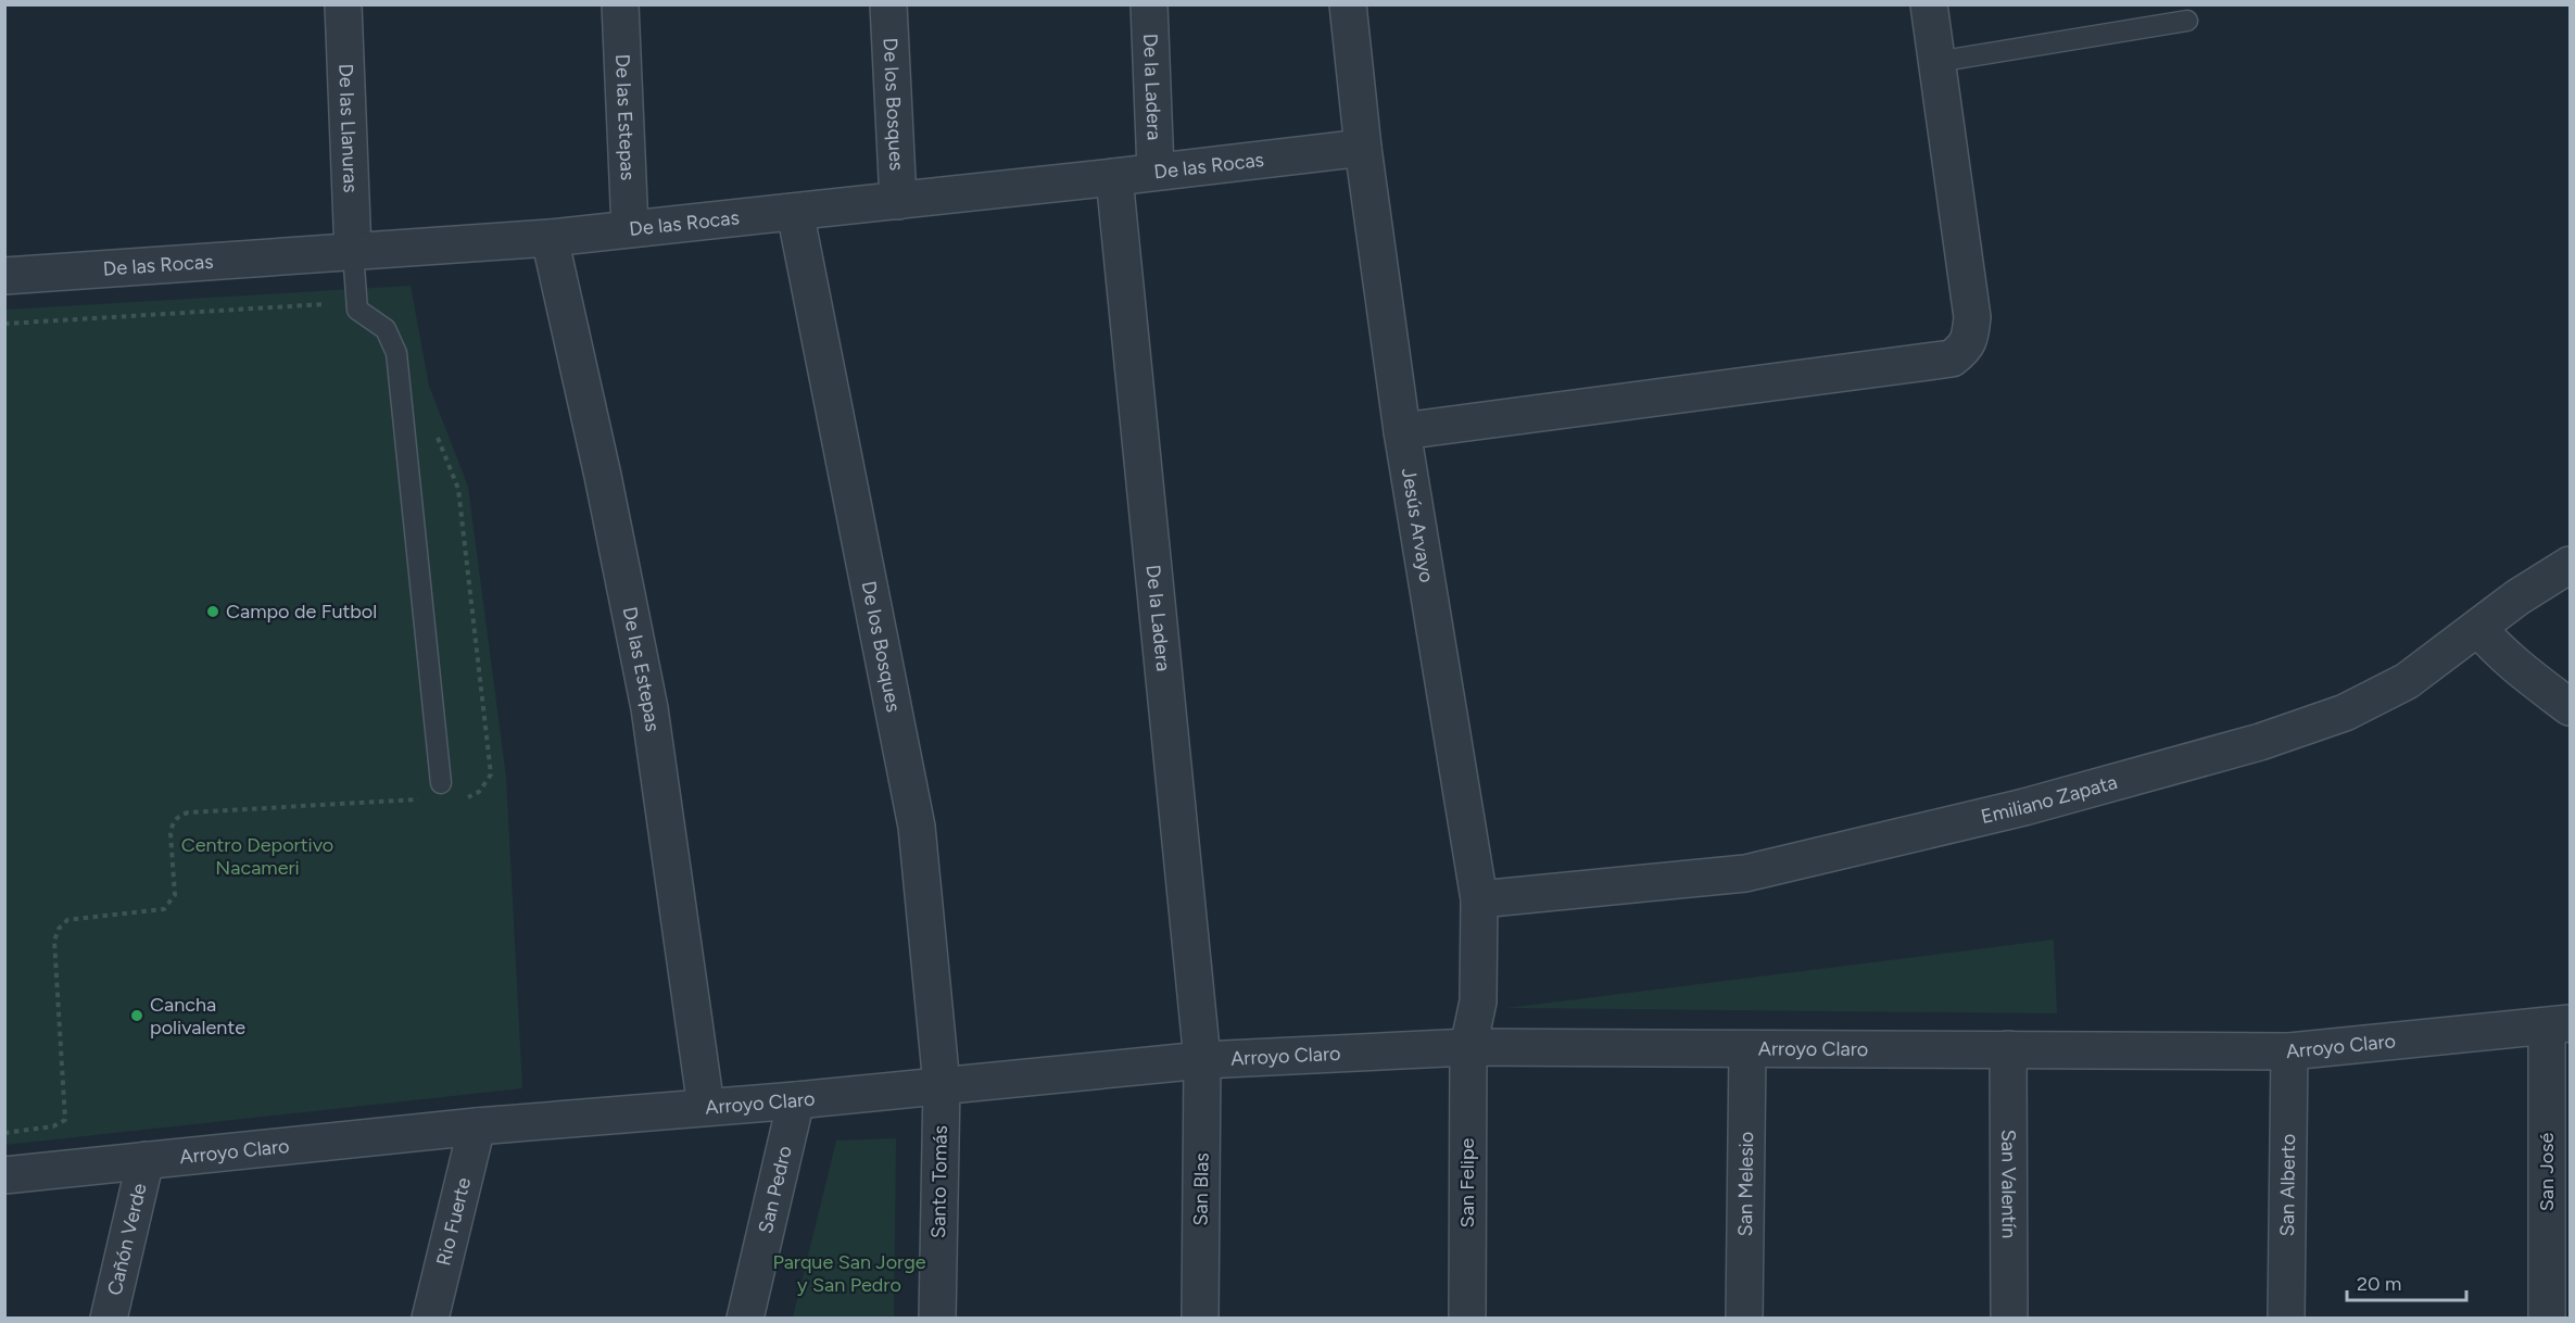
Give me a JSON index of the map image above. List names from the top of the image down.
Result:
{
  "streets": {
    "street": [
      "De la Ladera",
      "De los Bosques",
      "De las Estepas",
      "De las Llanuras",
      "De las Rocas",
      "Jesús Arvayo",
      "Emiliano Zapata",
      "Arroyo Claro",
      "San José",
      "Santo Tomás",
      "San Felipe",
      "San Melesio",
      "San Valentín",
      "San Alberto",
      "San Blas",
      "San Pedro",
      "Rio Fuerte",
      "Cañón Verde"
    ]
  },
  "crossings": [
    ["De la Ladera", "De las Rocas"],
    ["De la Ladera", "Arroyo Claro"],
    ["De la Ladera", "San Blas"],
    ["De los Bosques", "De las Rocas"],
    ["De los Bosques", "Arroyo Claro"],
    ["De los Bosques", "Santo Tomás"],
    ["De las Estepas", "De las Rocas"],
    ["De las Estepas", "Arroyo Claro"],
    ["De las Llanuras", "De las Rocas"],
    ["De las Rocas", "Jesús Arvayo"],
    ["Jesús Arvayo", "Emiliano Zapata"],
    ["Jesús Arvayo", "Arroyo Claro"],
    ["Jesús Arvayo", "San Felipe"],
    ["Arroyo Claro", "San José"],
    ["Arroyo Claro", "Santo Tomás"],
    ["Arroyo Claro", "San Felipe"],
    ["Arroyo Claro", "San Melesio"],
    ["Arroyo Claro", "San Valentín"],
    ["Arroyo Claro", "San Alberto"],
    ["Arroyo Claro", "San Blas"],
    ["Arroyo Claro", "San Pedro"],
    ["Arroyo Claro", "Rio Fuerte"],
    ["Arroyo Claro", "Cañón Verde"]
  ],
  "parks": ["Centro Deportivo Nacameri", "Parque San Jorge y San Pedro"],
  "places": ["Campo de Futbol", "Cancha polivalente"],
  "scale_bar": "20 m"
}
